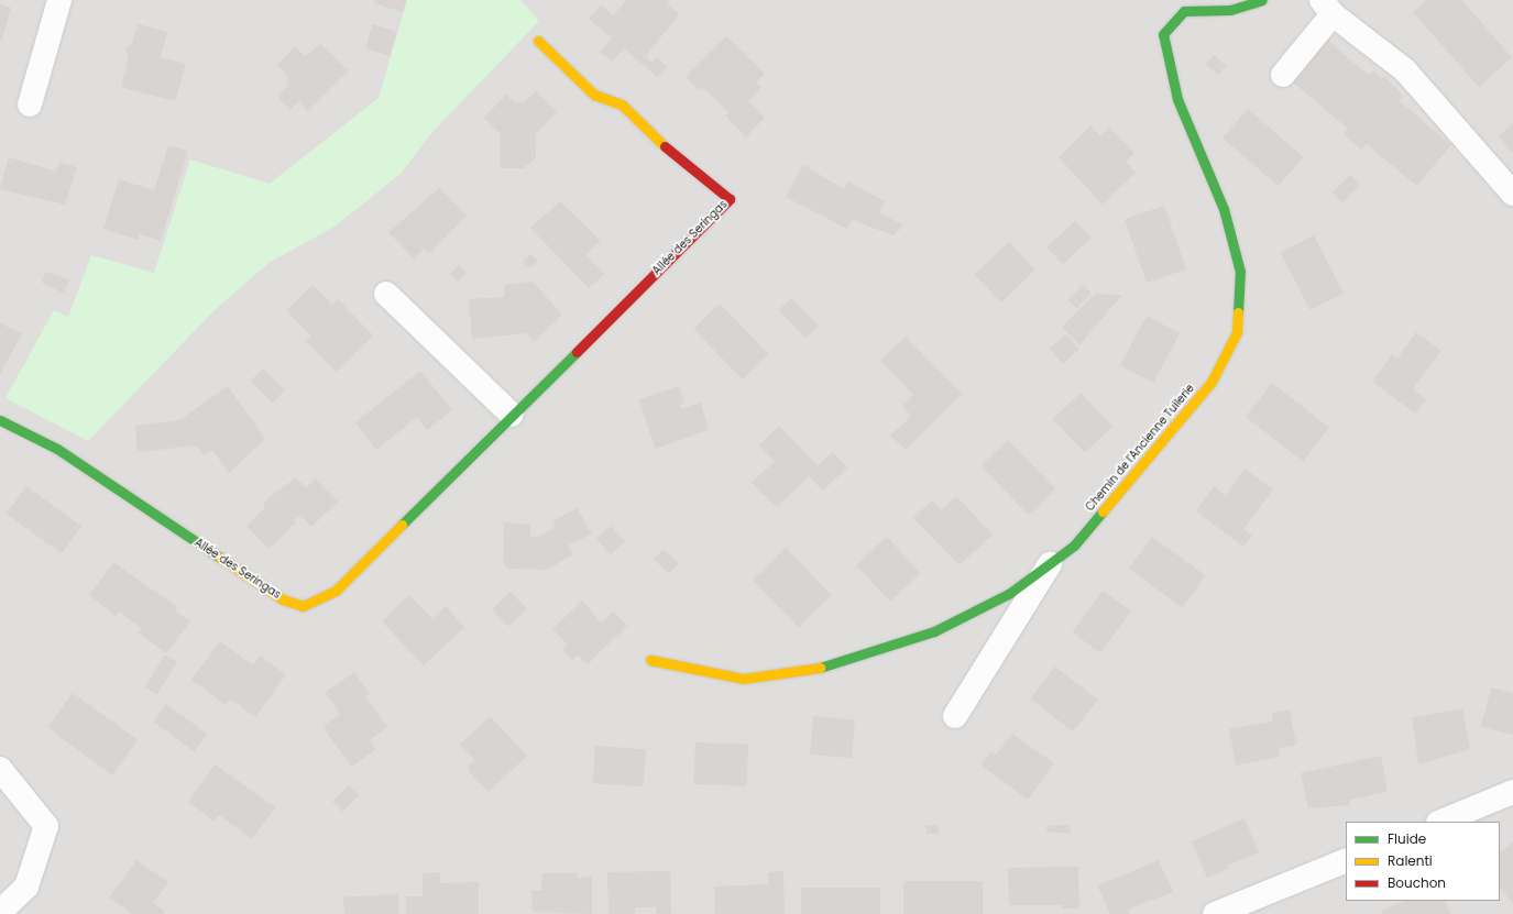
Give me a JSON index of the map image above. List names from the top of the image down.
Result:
{
  "streets": {
    "street": ["Allée des Seringas", "Chemin de l'Ancienne Tuilerie"]
  },
  "legend": ["Fluide", "Ralenti", "Bouchon"]
}
